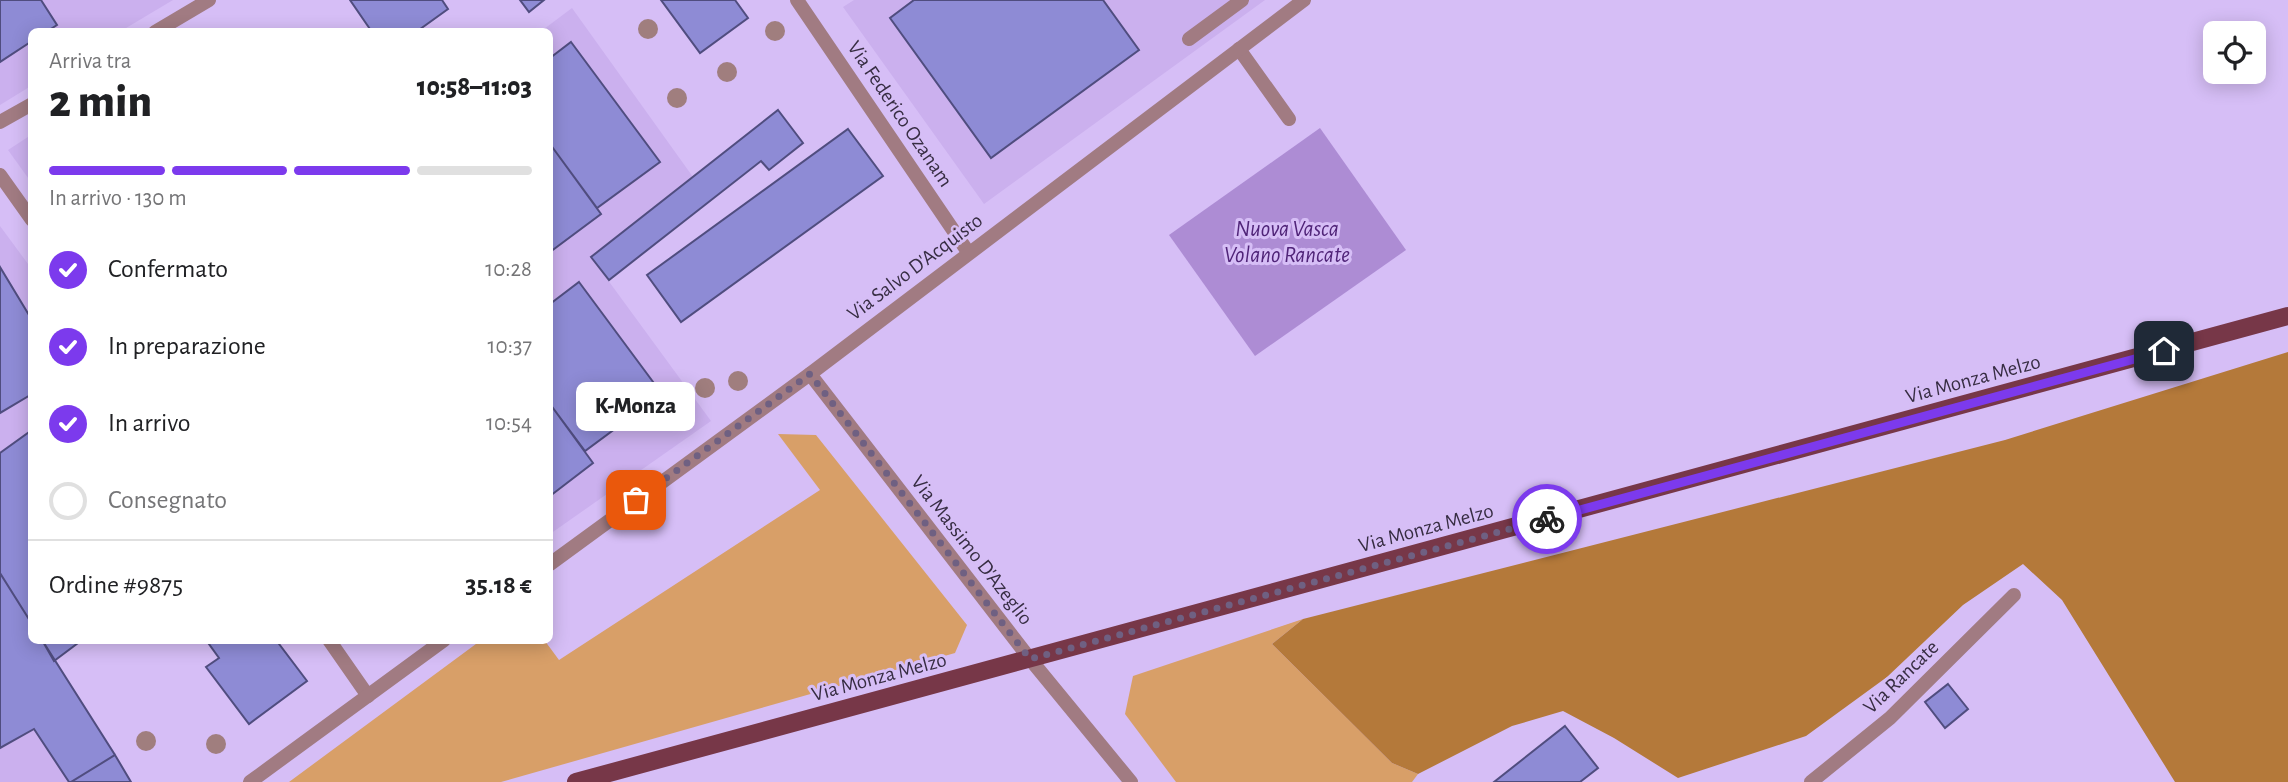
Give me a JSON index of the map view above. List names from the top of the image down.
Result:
{
  "streets": {
    "main road": ["Via Monza Melzo"],
    "street": [
      "Via Federico Ozanam",
      "Via Salvo D'Acquisto",
      "Via Massimo D'Azeglio",
      "Via Rancate"
    ]
  },
  "crossings": [
    ["Via Federico Ozanam", "Via Salvo D'Acquisto"],
    ["Via Salvo D'Acquisto", "Via Massimo D'Azeglio"],
    ["Via Monza Melzo", "Via Massimo D'Azeglio"]
  ],
  "water": ["Nuova Vasca Volano Rancate"],
  "places": ["K-Monza"],
  "page": {
    "heading": ["2 min", "Arriva tra", "10:58–11:03"],
    "panel": ["Ordine #9875", "35.18 €"],
    "bar": "In arrivo · 130 m",
    "list": [
      ["Confermato", "10:28"],
      ["In preparazione", "10:37"],
      ["In arrivo", "10:54"],
      "Consegnato"
    ],
    "bubble": "K-Monza"
  }
}
